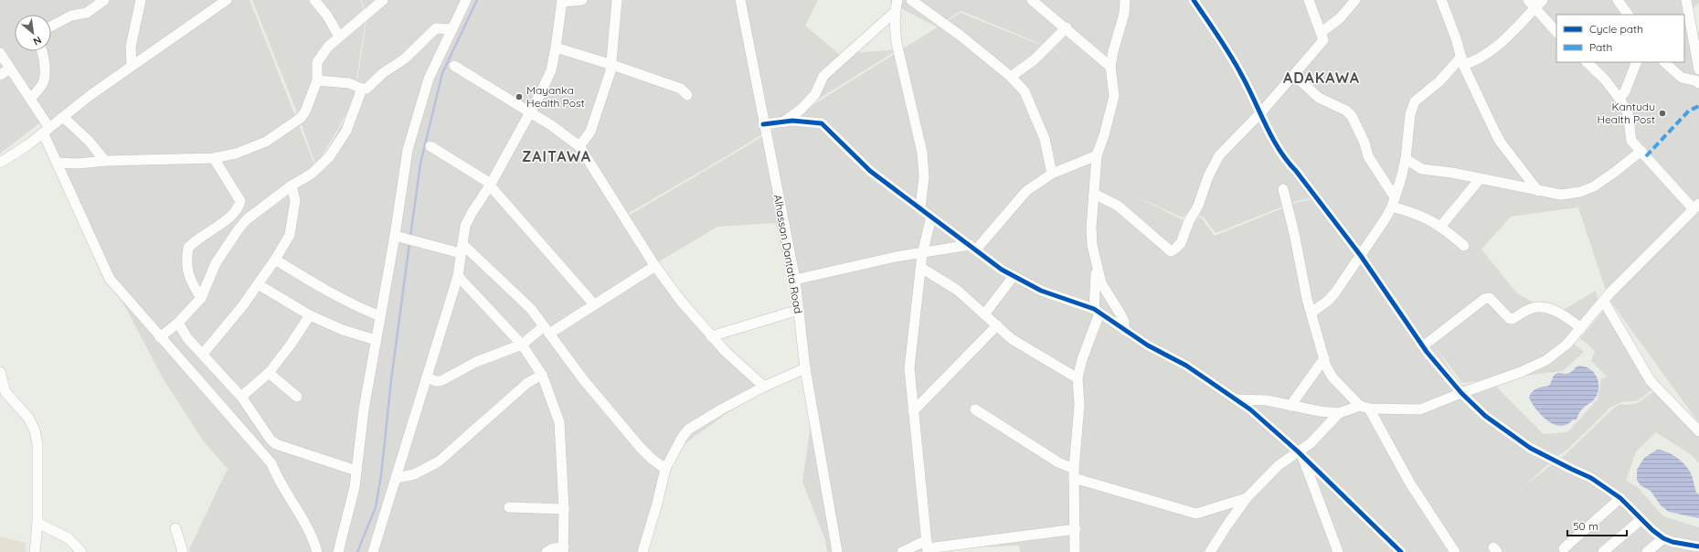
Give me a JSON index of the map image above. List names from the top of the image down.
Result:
{
  "streets": {
    "street": ["Alhassan Dantata Road"]
  },
  "districts": ["ADAKAWA", "ZAITAWA"],
  "places": ["Mayanka Health Post", "Kantudu Health Post"],
  "legend": ["Cycle path", "Path"],
  "scale_bar": "50 m",
  "north": "bottom right"
}
